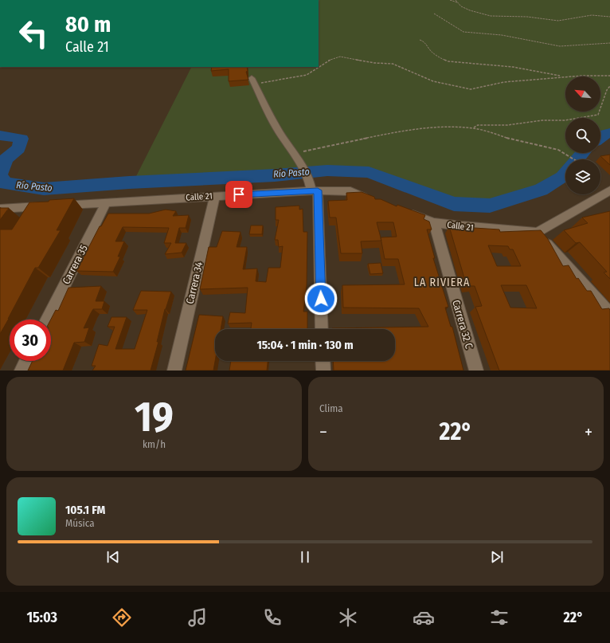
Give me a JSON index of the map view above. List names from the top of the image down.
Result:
{
  "streets": {
    "street": [
      "Calle 21",
      "Carrera 35",
      "Carrera 34",
      "Carrera 32 C"
    ]
  },
  "crossings": [
    ["Calle 21", "Carrera 35"],
    ["Calle 21", "Carrera 34"],
    ["Calle 21", "Carrera 32 C"]
  ],
  "districts": ["LA RIVIERA"],
  "water": ["Río Pasto"],
  "north": "top left",
  "page": {
    "turn": ["80 m", "Calle 21"],
    "limit": "30",
    "trip": "15:04 · 1 min · 130 m",
    "tile": [
      ["19", "km/h"],
      "Clima"
    ],
    "heat": ["−", "22°", "+"],
    "song": ["105.1 FM", "Música"],
    "tabs": ["15:03", "22°"]
  }
}
